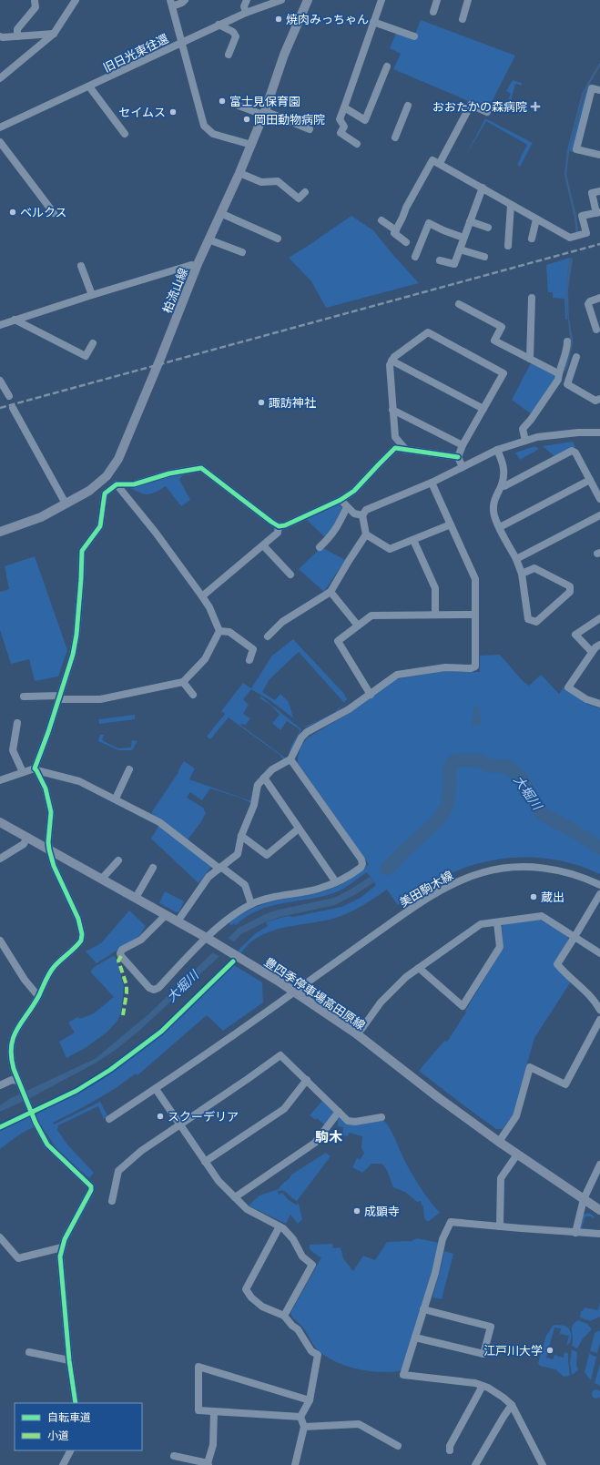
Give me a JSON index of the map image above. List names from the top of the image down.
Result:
{
  "streets": {
    "main road": ["柏流山線", "豊四季停車場高田原線"],
    "street": ["旧日光東往還", "美田駒木線"]
  },
  "crossings": [
    ["美田駒木線", "豊四季停車場高田原線"]
  ],
  "districts": ["駒木"],
  "water": ["大堀川"],
  "places": {
    "other": [
      "焼肉みっちゃん",
      "富士見保育園",
      "セイムス",
      "岡田動物病院",
      "ベルクス",
      "諏訪神社",
      "蔵出",
      "スクーデリア",
      "成顕寺",
      "江戸川大学"
    ],
    "health": ["おおたかの森病院"]
  },
  "legend": ["自転車道", "小道"]
}
